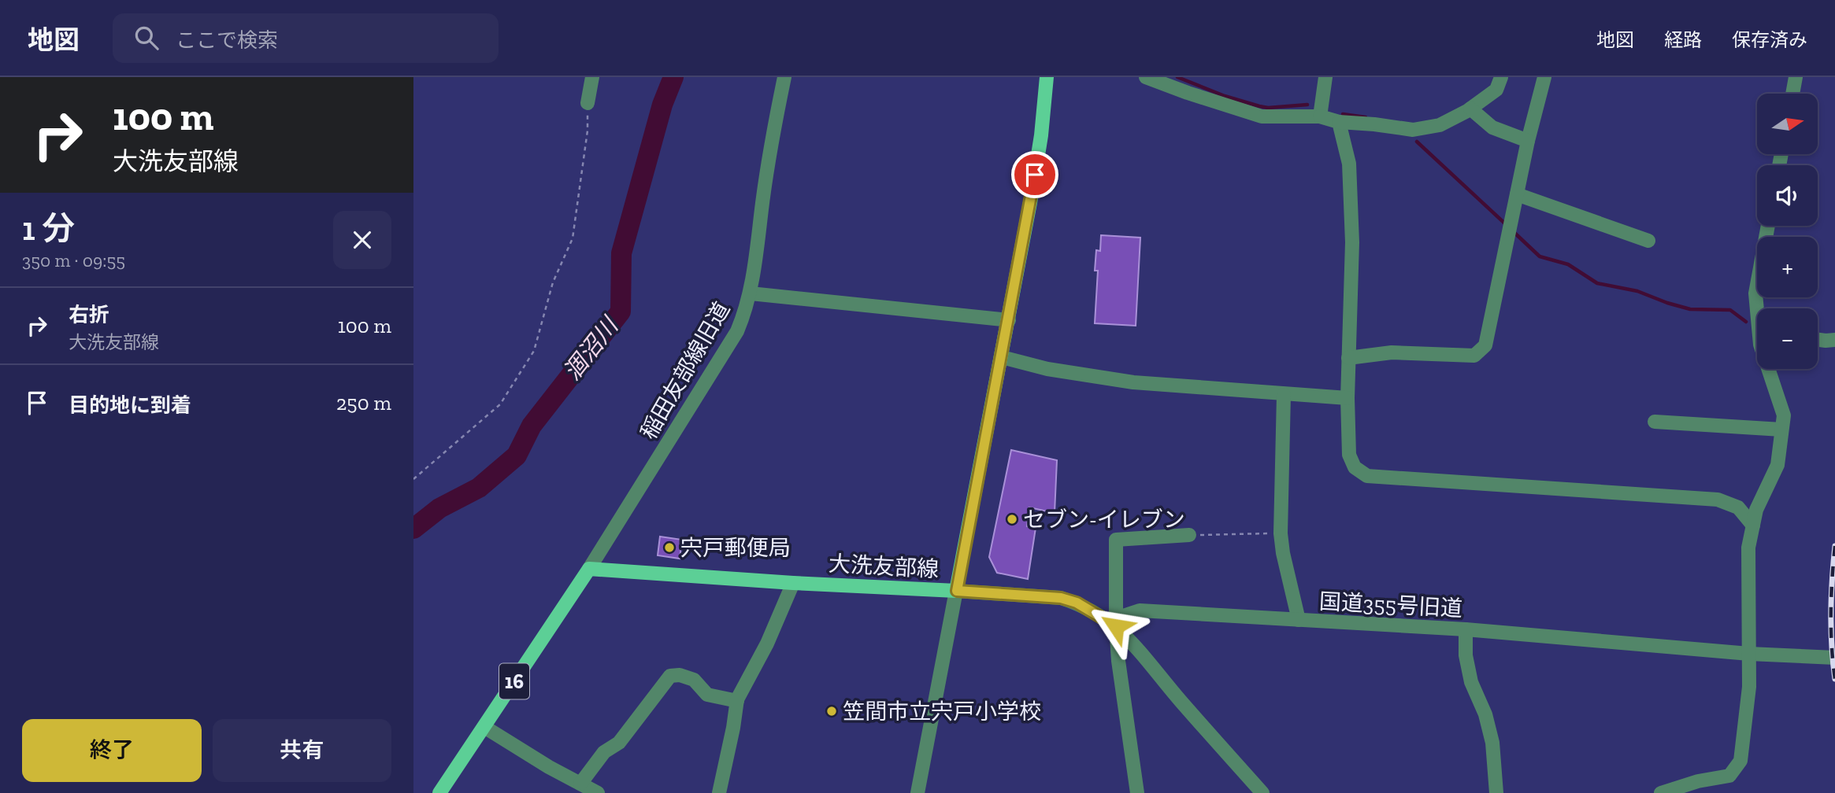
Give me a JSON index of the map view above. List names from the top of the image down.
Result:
{
  "streets": {
    "main road": ["大洗友部線", "16"],
    "street": ["稲田友部線旧道", "国道355号旧道"]
  },
  "crossings": [
    ["稲田友部線旧道", "大洗友部線"],
    ["稲田友部線旧道", "16"],
    ["大洗友部線", "16"]
  ],
  "water": ["涸沼川"],
  "places": ["セブン-イレブン", "宍戸郵便局", "笠間市立宍戸小学校"],
  "north": "right",
  "page": {
    "header": "地図",
    "search": "ここで検索",
    "nav": ["地図", "経路", "保存済み"],
    "turn": ["100 m", "大洗友部線"],
    "map_buttons": ["+", "−"],
    "heading": ["1 分", "350 m · 09:55"],
    "list": [
      {
        "name": "右折",
        "note": "大洗友部線",
        "value": "100 m"
      },
      {
        "name": "目的地に到着",
        "value": "250 m"
      }
    ],
    "buttons": ["終了", "共有"]
  }
}
